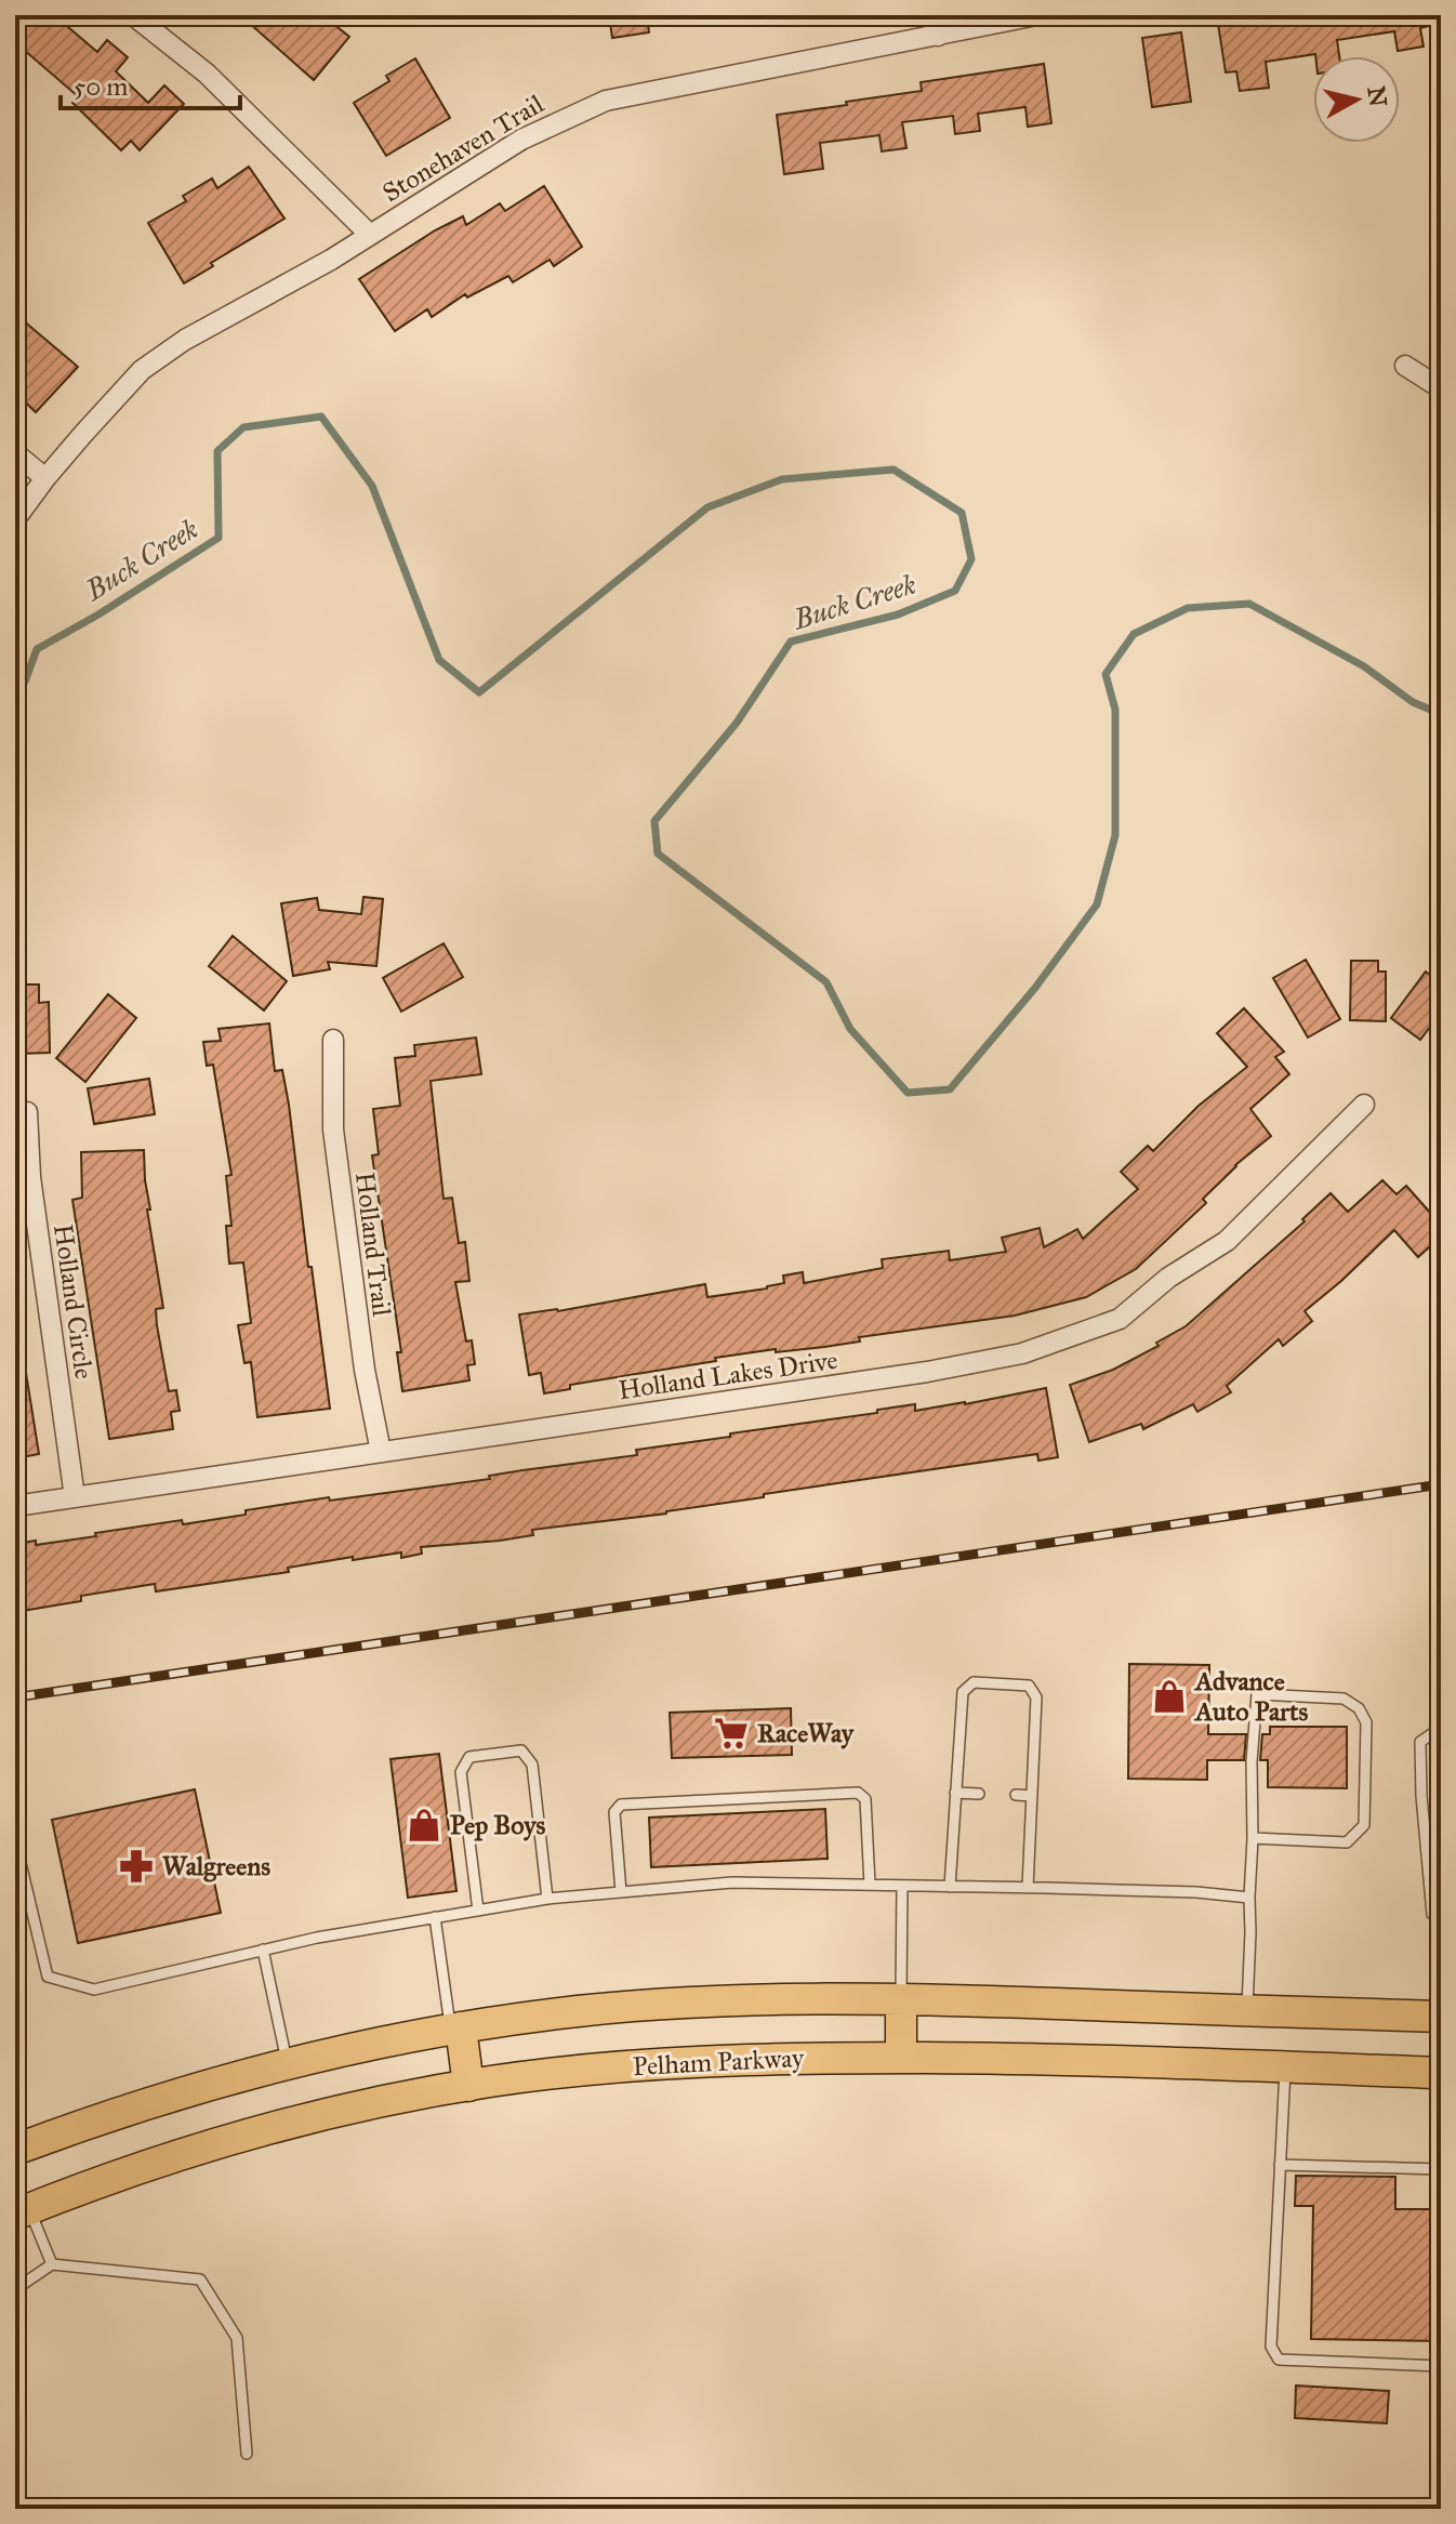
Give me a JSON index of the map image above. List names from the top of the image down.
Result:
{
  "streets": {
    "main road": ["Pelham Parkway"],
    "street": [
      "Stonehaven Trail",
      "Holland Trail",
      "Holland Circle",
      "Holland Lakes Drive"
    ]
  },
  "crossings": [
    ["Holland Trail", "Holland Lakes Drive"],
    ["Holland Circle", "Holland Lakes Drive"]
  ],
  "water": ["Buck Creek"],
  "places": {
    "shop": ["Advance Auto Parts", "Pep Boys"],
    "supermarket": ["RaceWay"],
    "pharmacy": ["Walgreens"]
  },
  "scale_bar": "50 m",
  "north": "right"
}
